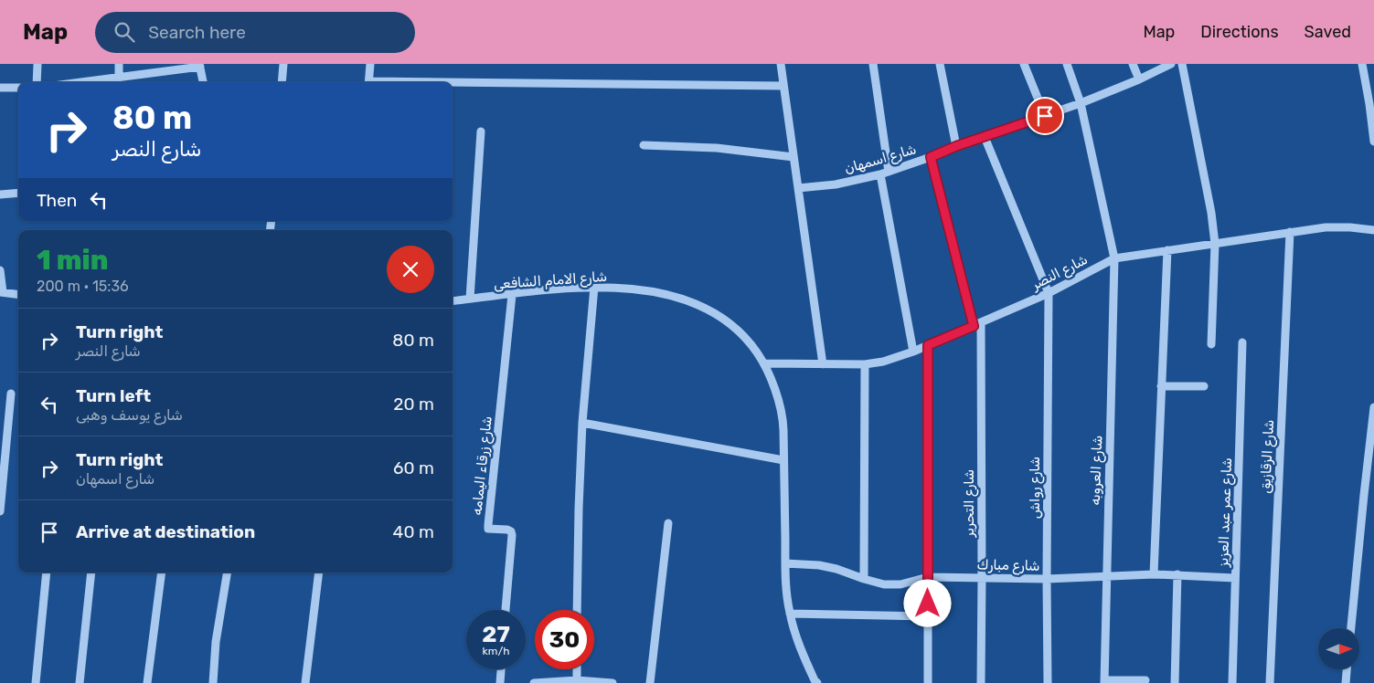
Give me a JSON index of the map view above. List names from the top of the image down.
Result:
{
  "streets": {
    "street": [
      "شارع اسمهان",
      "شارع النصر",
      "شارع الامام الشافعى",
      "شارع الزقازيق",
      "شارع زرقاء اليمامه",
      "شارع العروبه",
      "شارع رواش",
      "شارع التحرير",
      "شارع عمر عبد العزيز",
      "شارع مبارك"
    ]
  },
  "crossings": [
    ["شارع اسمهان", "شارع العروبه"],
    ["شارع اسمهان", "شارع التحرير"],
    ["شارع النصر", "شارع الامام الشافعى"],
    ["شارع النصر", "شارع الزقازيق"],
    ["شارع النصر", "شارع العروبه"],
    ["شارع النصر", "شارع رواش"],
    ["شارع النصر", "شارع التحرير"],
    ["شارع الامام الشافعى", "شارع زرقاء اليمامه"],
    ["شارع الامام الشافعى", "شارع مبارك"],
    ["شارع العروبه", "شارع مبارك"],
    ["شارع رواش", "شارع مبارك"],
    ["شارع التحرير", "شارع مبارك"],
    ["شارع عمر عبد العزيز", "شارع مبارك"]
  ],
  "north": "right",
  "page": {
    "header": "Map",
    "search": "Search here",
    "nav": ["Map", "Directions", "Saved"],
    "turn": ["80 m", "شارع النصر"],
    "then": "Then",
    "heading": ["1 min", "200 m · 15:36"],
    "list": [
      {
        "name": "Turn right",
        "note": "شارع النصر",
        "value": "80 m"
      },
      {
        "name": "Turn left",
        "note": "شارع يوسف وهبى",
        "value": "20 m"
      },
      {
        "name": "Turn right",
        "note": "شارع اسمهان",
        "value": "60 m"
      },
      {
        "name": "Arrive at destination",
        "value": "40 m"
      }
    ],
    "speed": "27 km/h",
    "limit": "30"
  }
}
